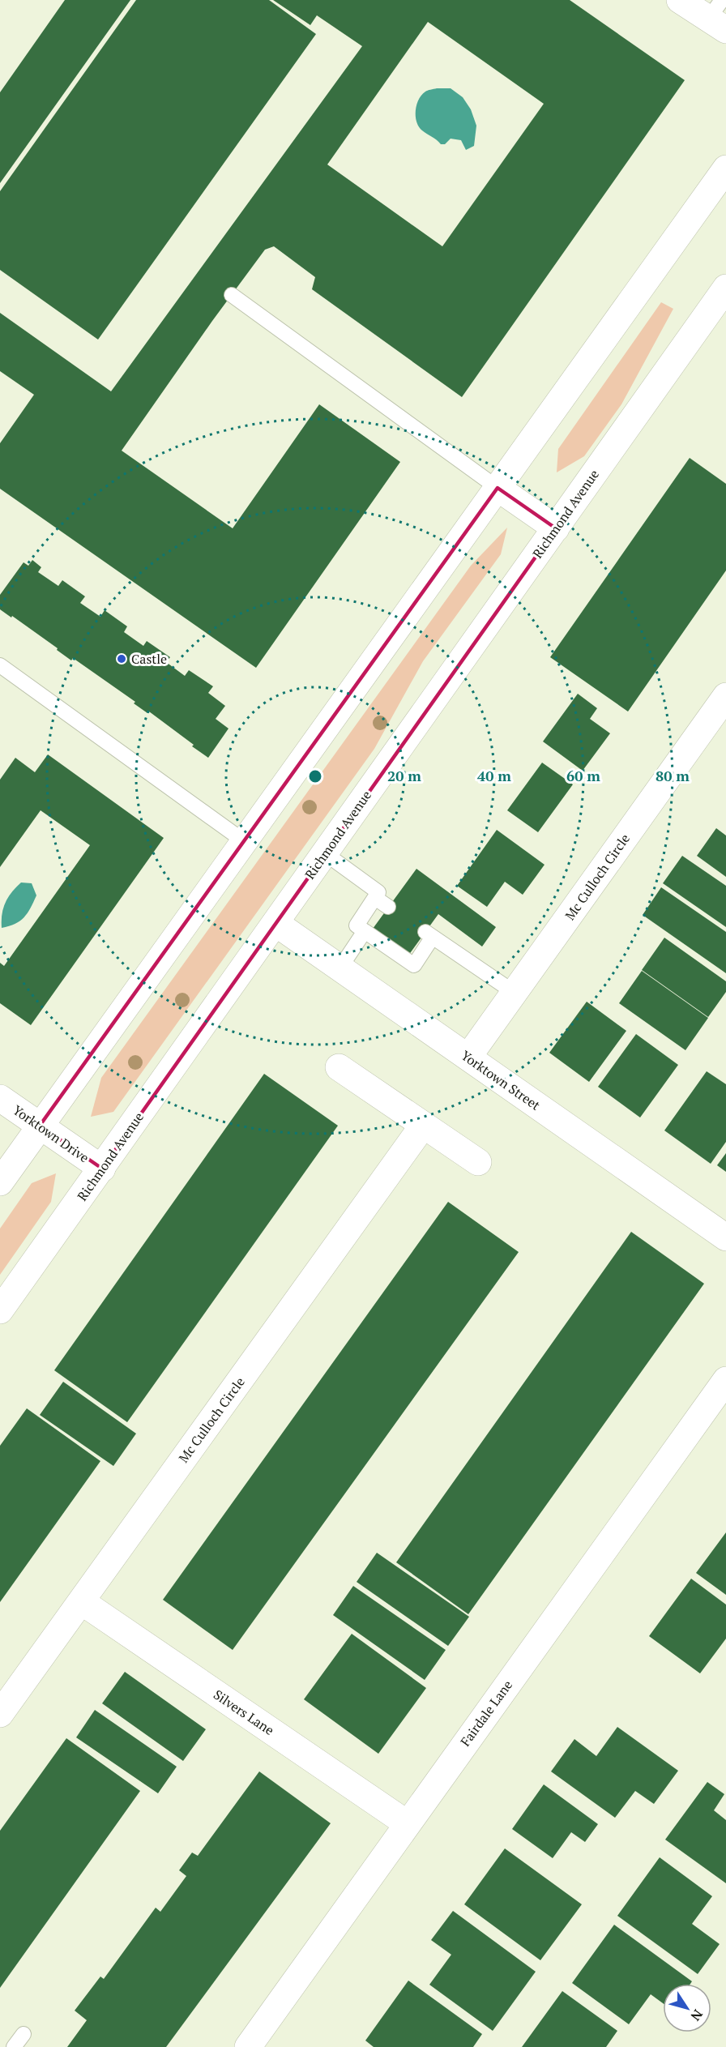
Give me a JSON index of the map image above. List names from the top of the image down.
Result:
{
  "streets": {
    "street": [
      "Richmond Avenue",
      "Mc Culloch Circle",
      "Yorktown Street",
      "Yorktown Drive",
      "Silvers Lane",
      "Fairdale Lane"
    ]
  },
  "crossings": [
    ["Richmond Avenue", "Yorktown Street"],
    ["Richmond Avenue", "Yorktown Drive"],
    ["Mc Culloch Circle", "Yorktown Street"],
    ["Mc Culloch Circle", "Silvers Lane"],
    ["Silvers Lane", "Fairdale Lane"]
  ],
  "places": ["Castle"],
  "north": "bottom right",
  "rings": [
    "20 m",
    "40 m",
    "60 m",
    "80 m"
  ]
}
